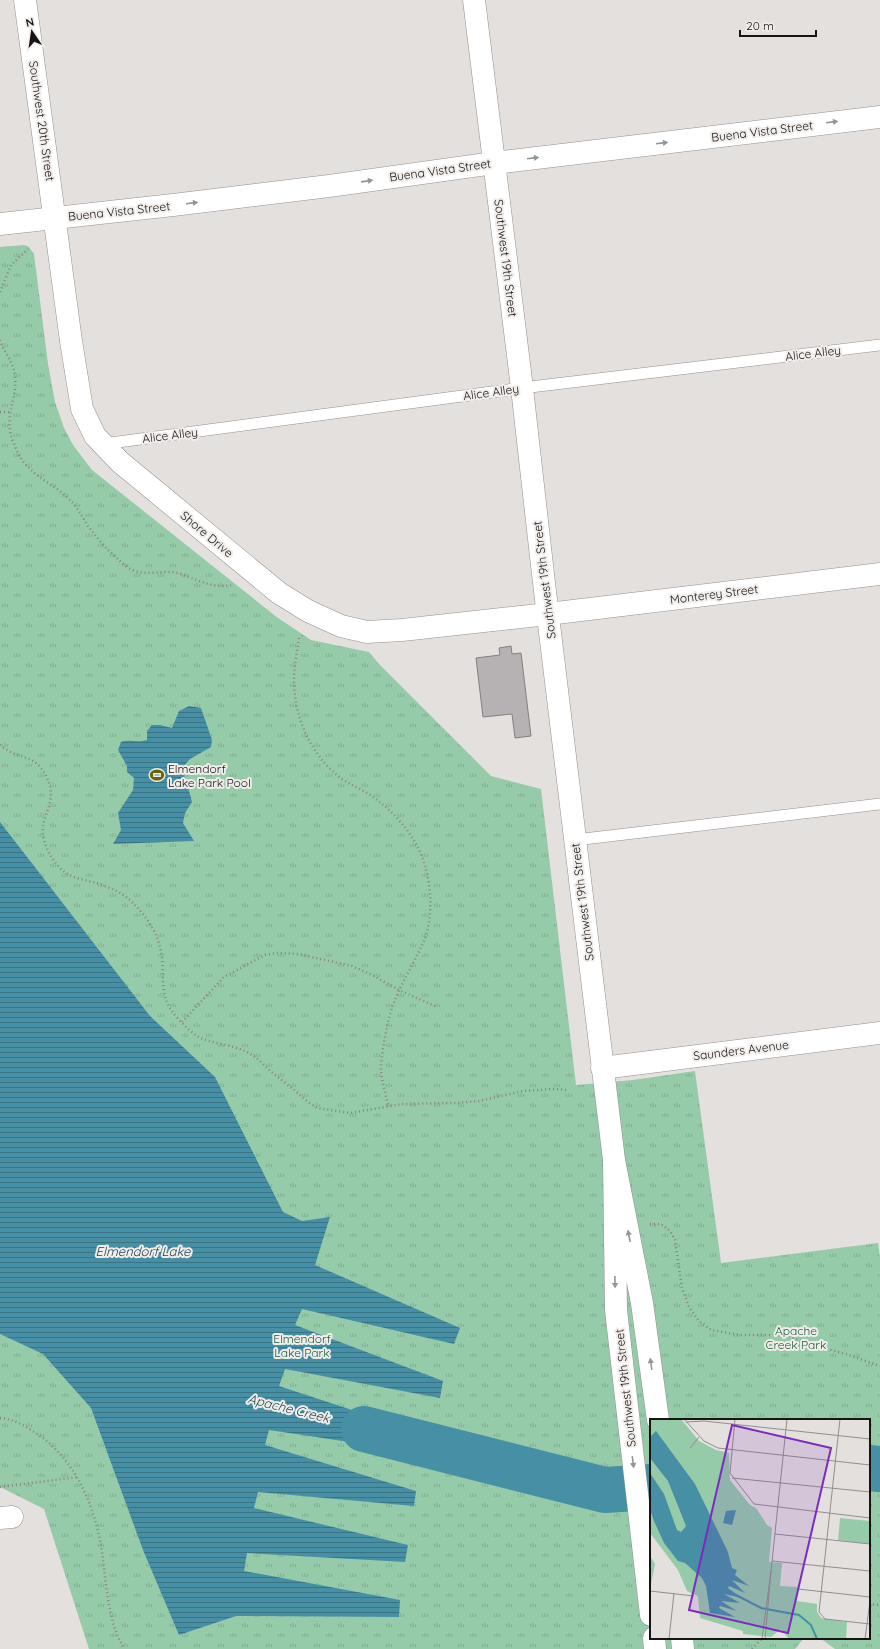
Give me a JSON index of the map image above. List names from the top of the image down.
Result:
{
  "streets": {
    "street": [
      "Southwest 20th Street",
      "Buena Vista Street",
      "Southwest 19th Street",
      "Shore Drive",
      "Monterey Street",
      "Saunders Avenue"
    ],
    "lane": ["Alice Alley"]
  },
  "crossings": [
    ["Southwest 20th Street", "Buena Vista Street"],
    ["Southwest 20th Street", "Shore Drive"],
    ["Buena Vista Street", "Southwest 19th Street"],
    ["Buena Vista Street", "Shore Drive"],
    ["Southwest 19th Street", "Alice Alley"],
    ["Southwest 19th Street", "Shore Drive"],
    ["Southwest 19th Street", "Monterey Street"],
    ["Southwest 19th Street", "Saunders Avenue"],
    ["Alice Alley", "Shore Drive"],
    ["Shore Drive", "Monterey Street"]
  ],
  "one_way": ["Buena Vista Street"],
  "water": ["Elmendorf Lake", "Apache Creek"],
  "parks": ["Apache Creek Park", "Elmendorf Lake Park"],
  "places": {
    "sports": ["Elmendorf Lake Park Pool"]
  },
  "scale_bar": "20 m",
  "north": "top"
}
